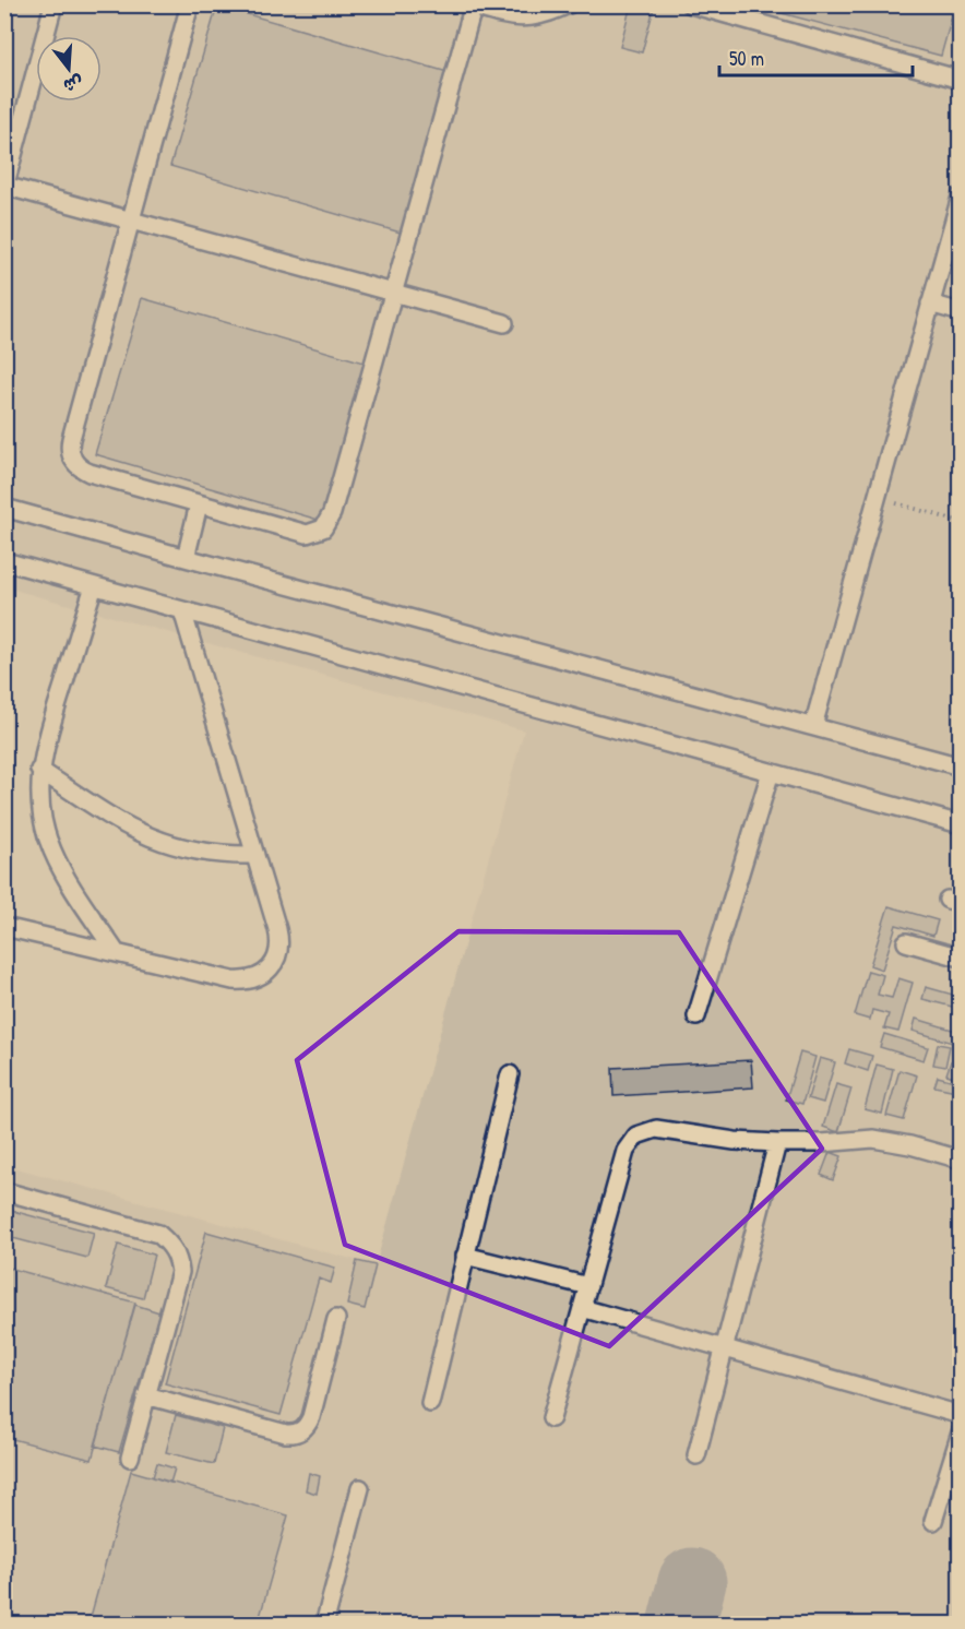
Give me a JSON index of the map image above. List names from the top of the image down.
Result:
{
  "scale_bar": "50 m",
  "north": "bottom"
}
